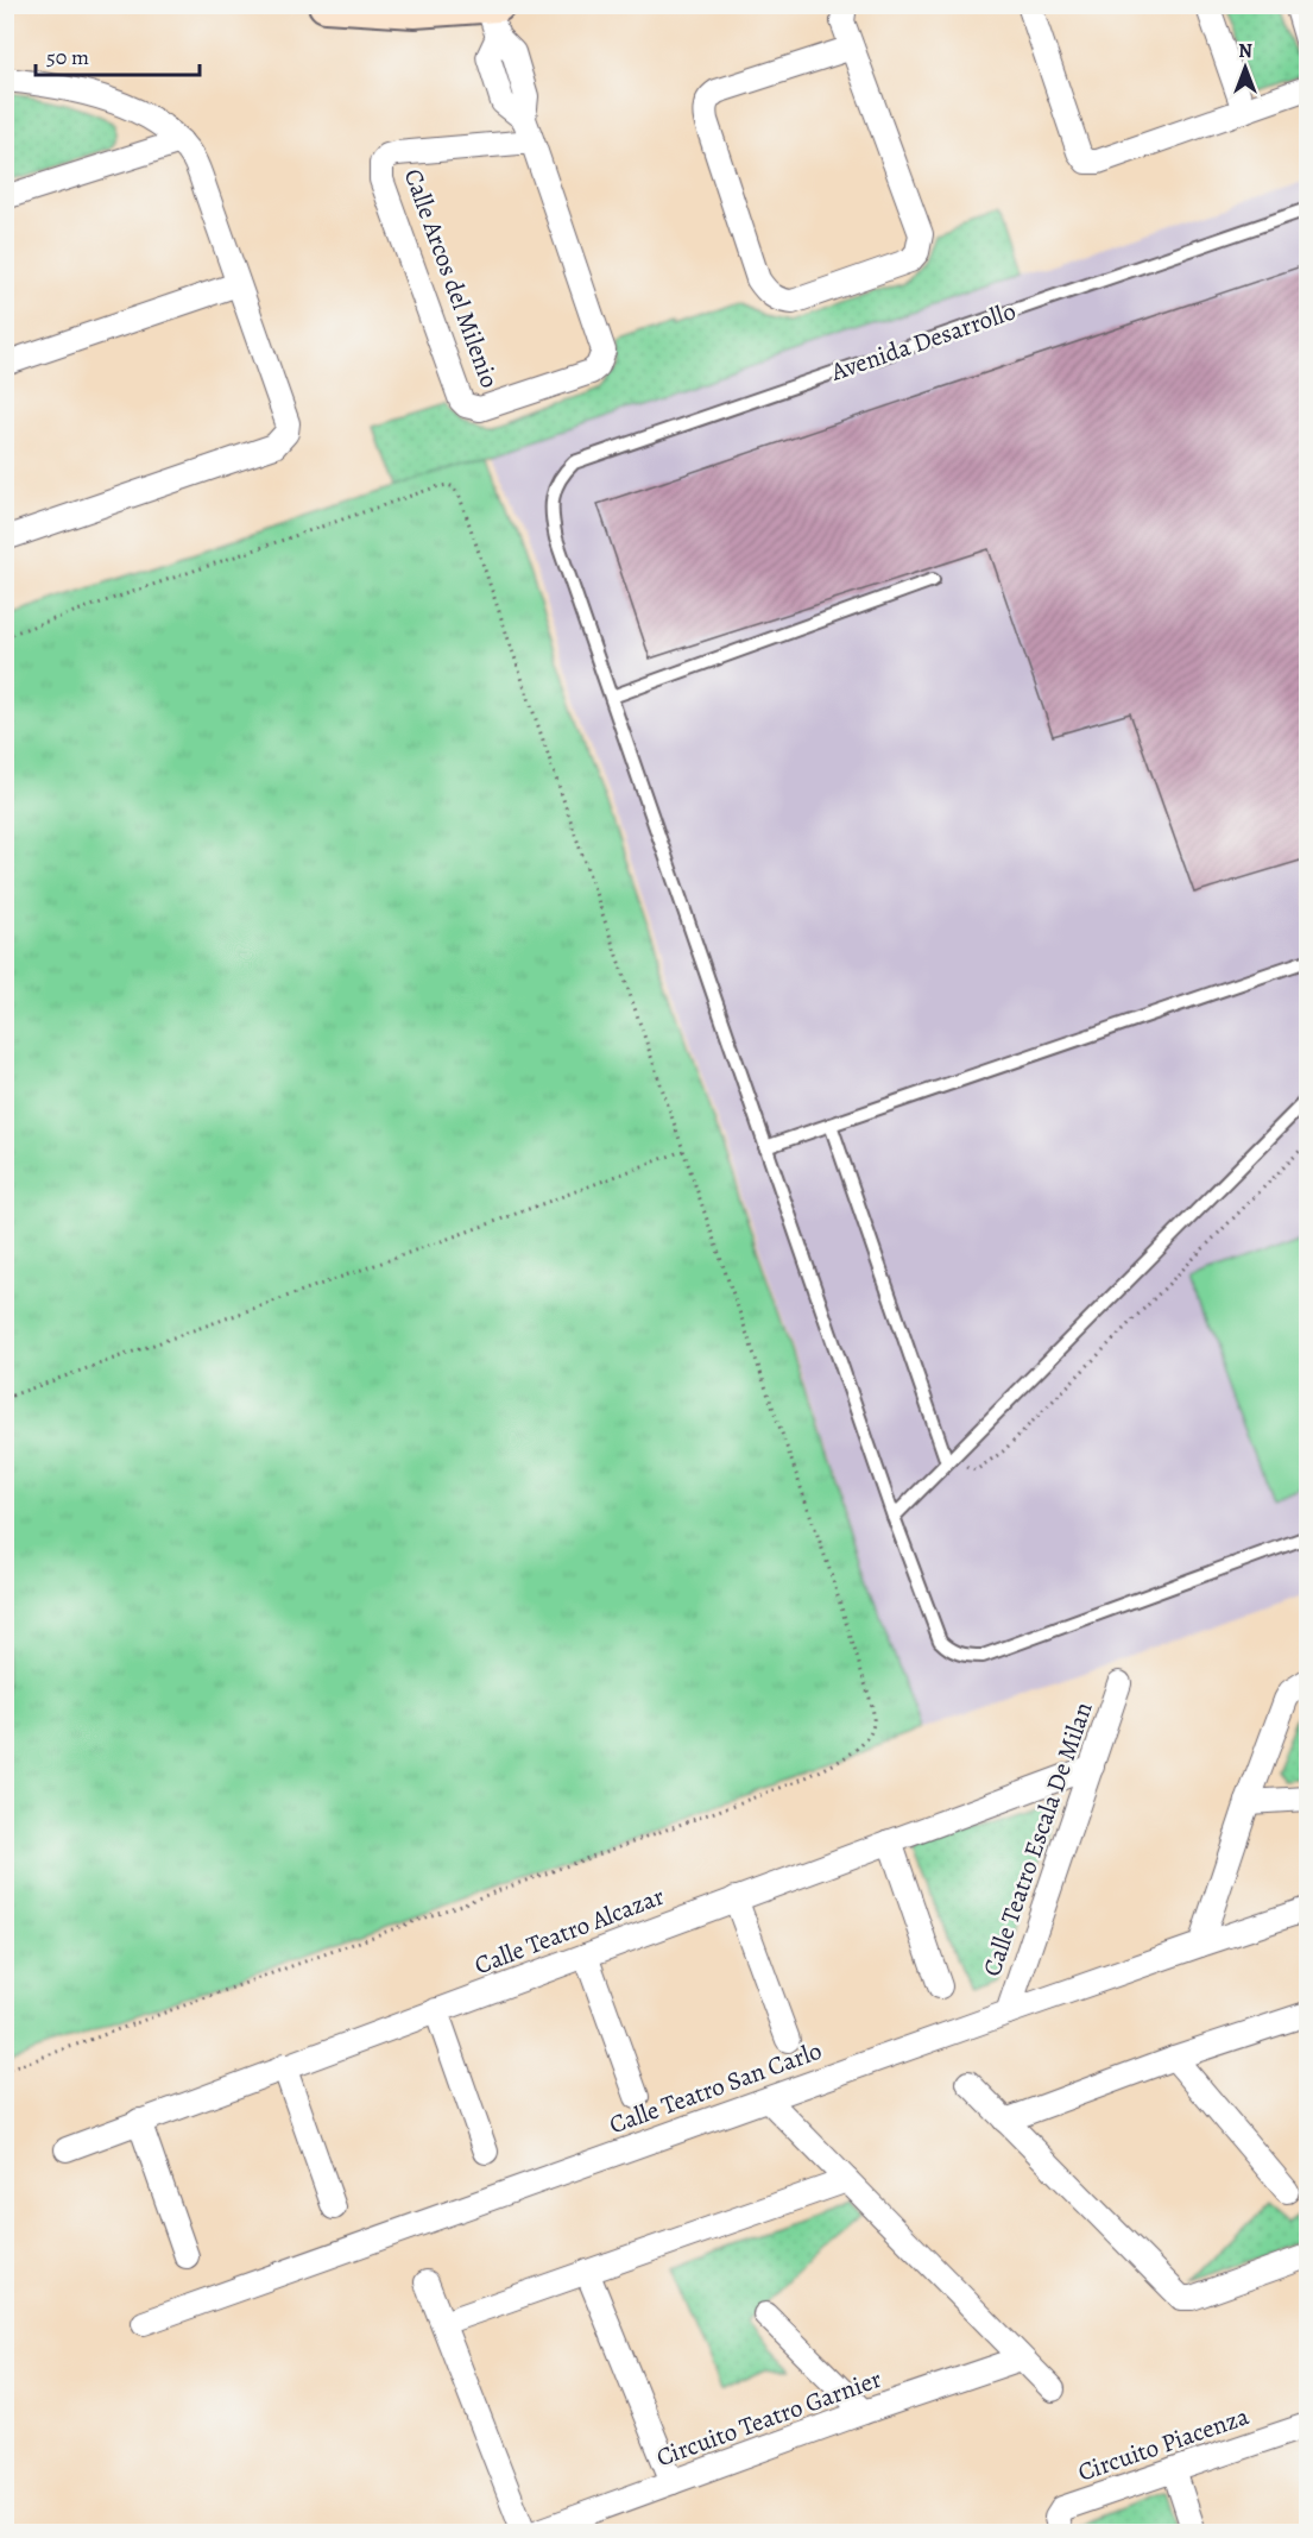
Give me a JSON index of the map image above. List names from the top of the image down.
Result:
{
  "streets": {
    "street": [
      "Calle Arcos del Milenio",
      "Calle Teatro Escala De Milan",
      "Calle Teatro Alcazar",
      "Calle Teatro San Carlo",
      "Circuito Teatro Garnier",
      "Circuito Piacenza"
    ],
    "lane": ["Avenida Desarrollo"]
  },
  "crossings": [
    ["Calle Teatro Escala De Milan", "Calle Teatro Alcazar"],
    ["Calle Teatro Escala De Milan", "Calle Teatro San Carlo"]
  ],
  "scale_bar": "50 m",
  "north": "top"
}
